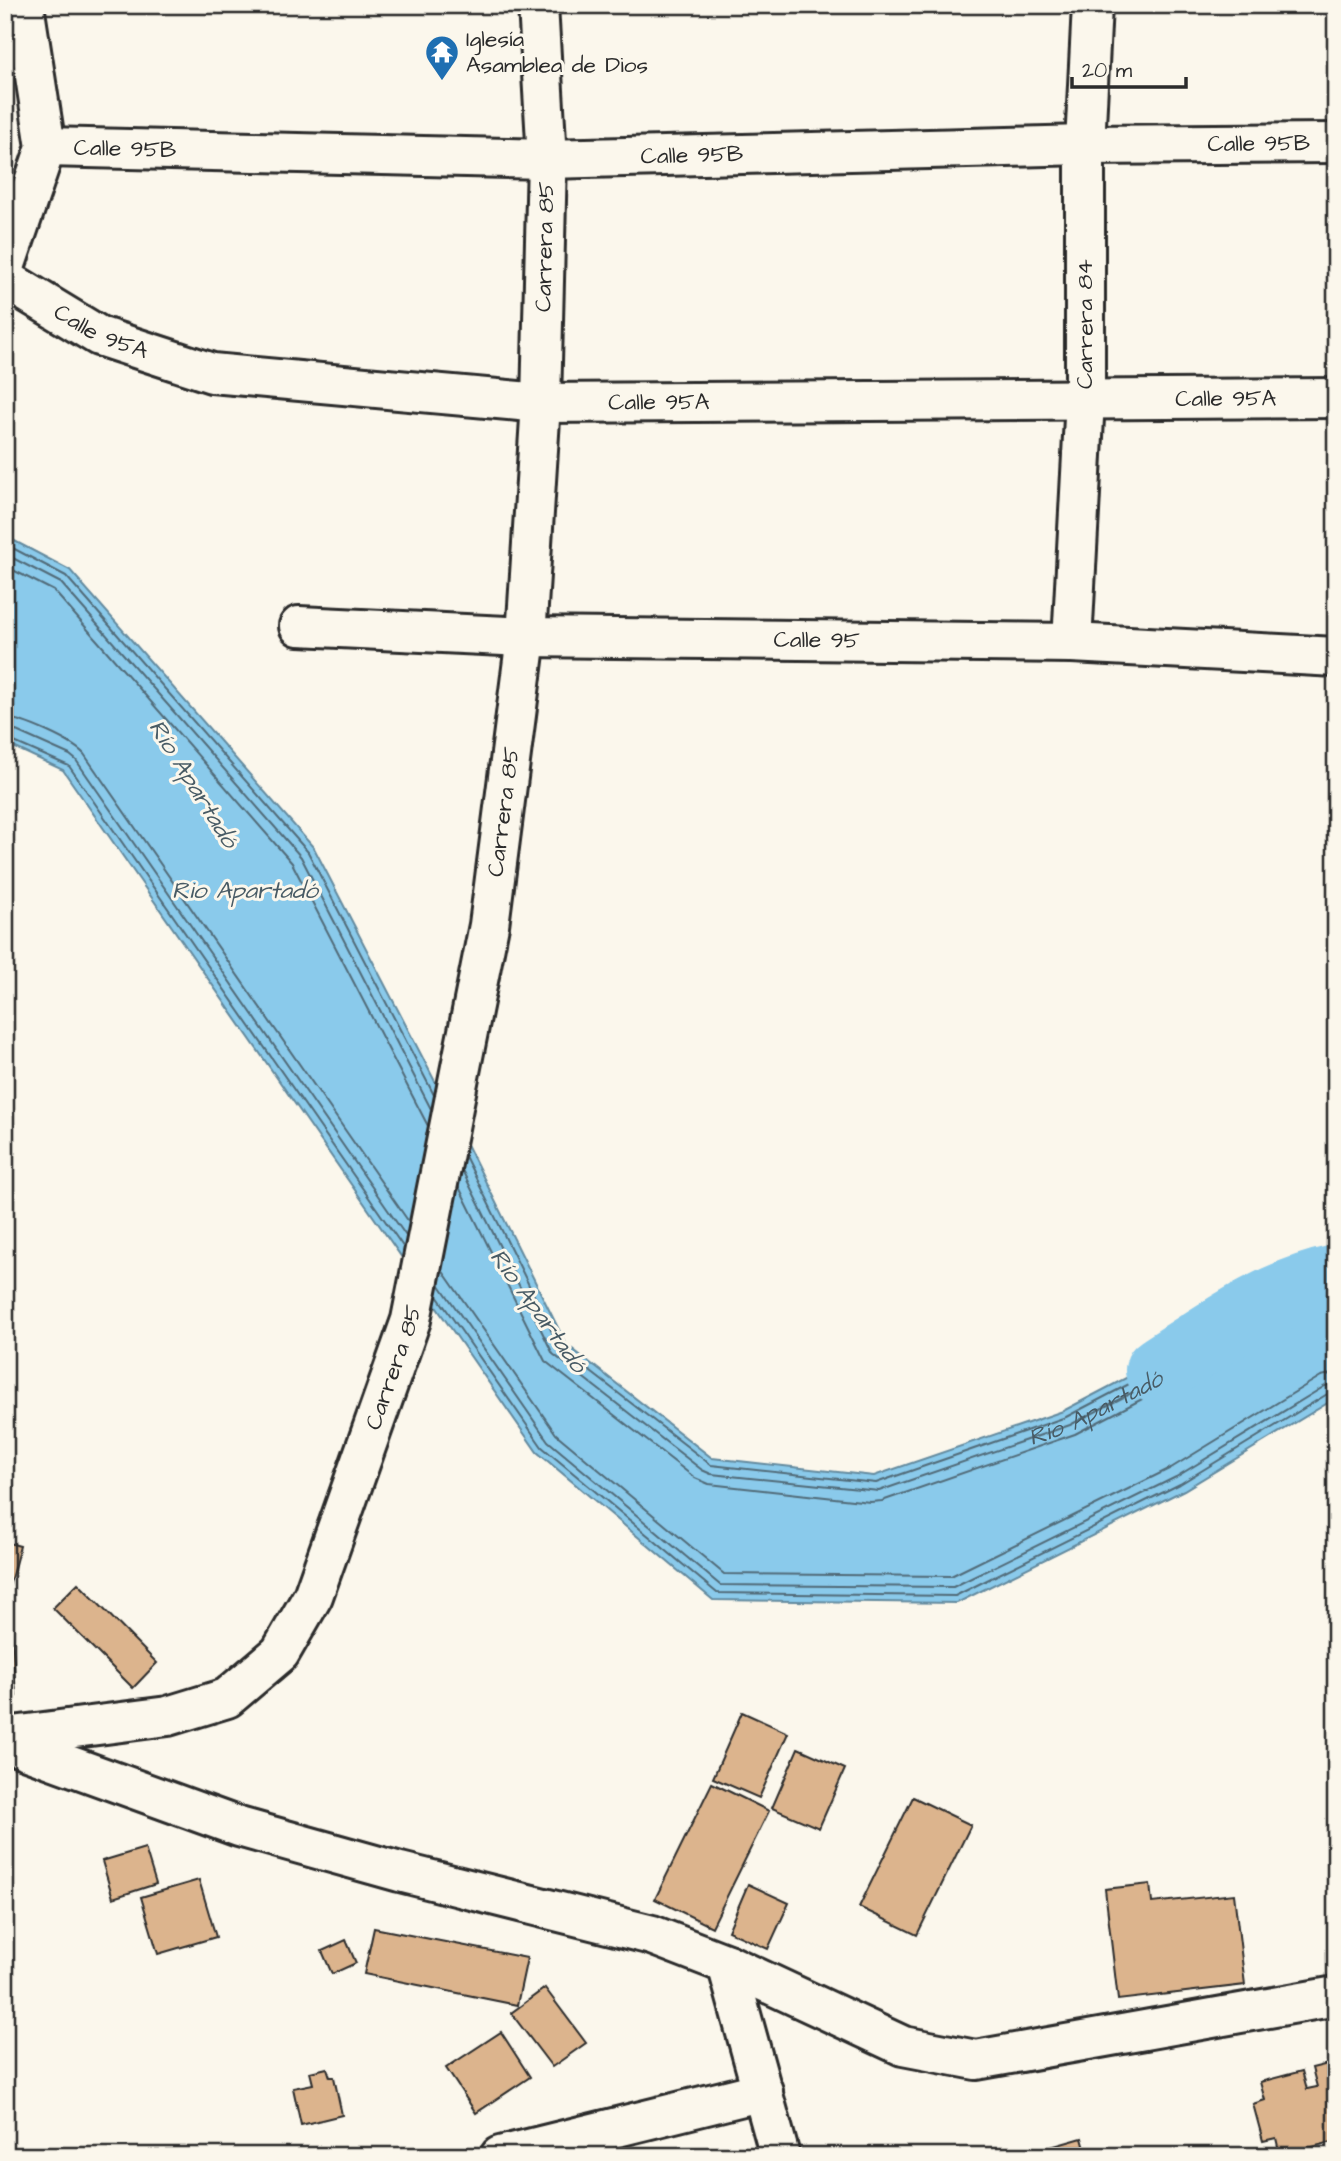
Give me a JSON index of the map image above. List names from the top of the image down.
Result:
{
  "streets": {
    "street": [
      "Calle 95B",
      "Carrera 85",
      "Carrera 84",
      "Calle 95A",
      "Calle 95"
    ]
  },
  "crossings": [
    ["Calle 95B", "Carrera 85"],
    ["Calle 95B", "Carrera 84"],
    ["Carrera 85", "Calle 95A"],
    ["Carrera 85", "Calle 95"],
    ["Carrera 84", "Calle 95A"],
    ["Carrera 84", "Calle 95"]
  ],
  "water": ["Río Apartadó", "Rio Apartadó"],
  "places": {
    "temple": ["Iglesía Asamblea de Dios"]
  },
  "scale_bar": "20 m"
}
